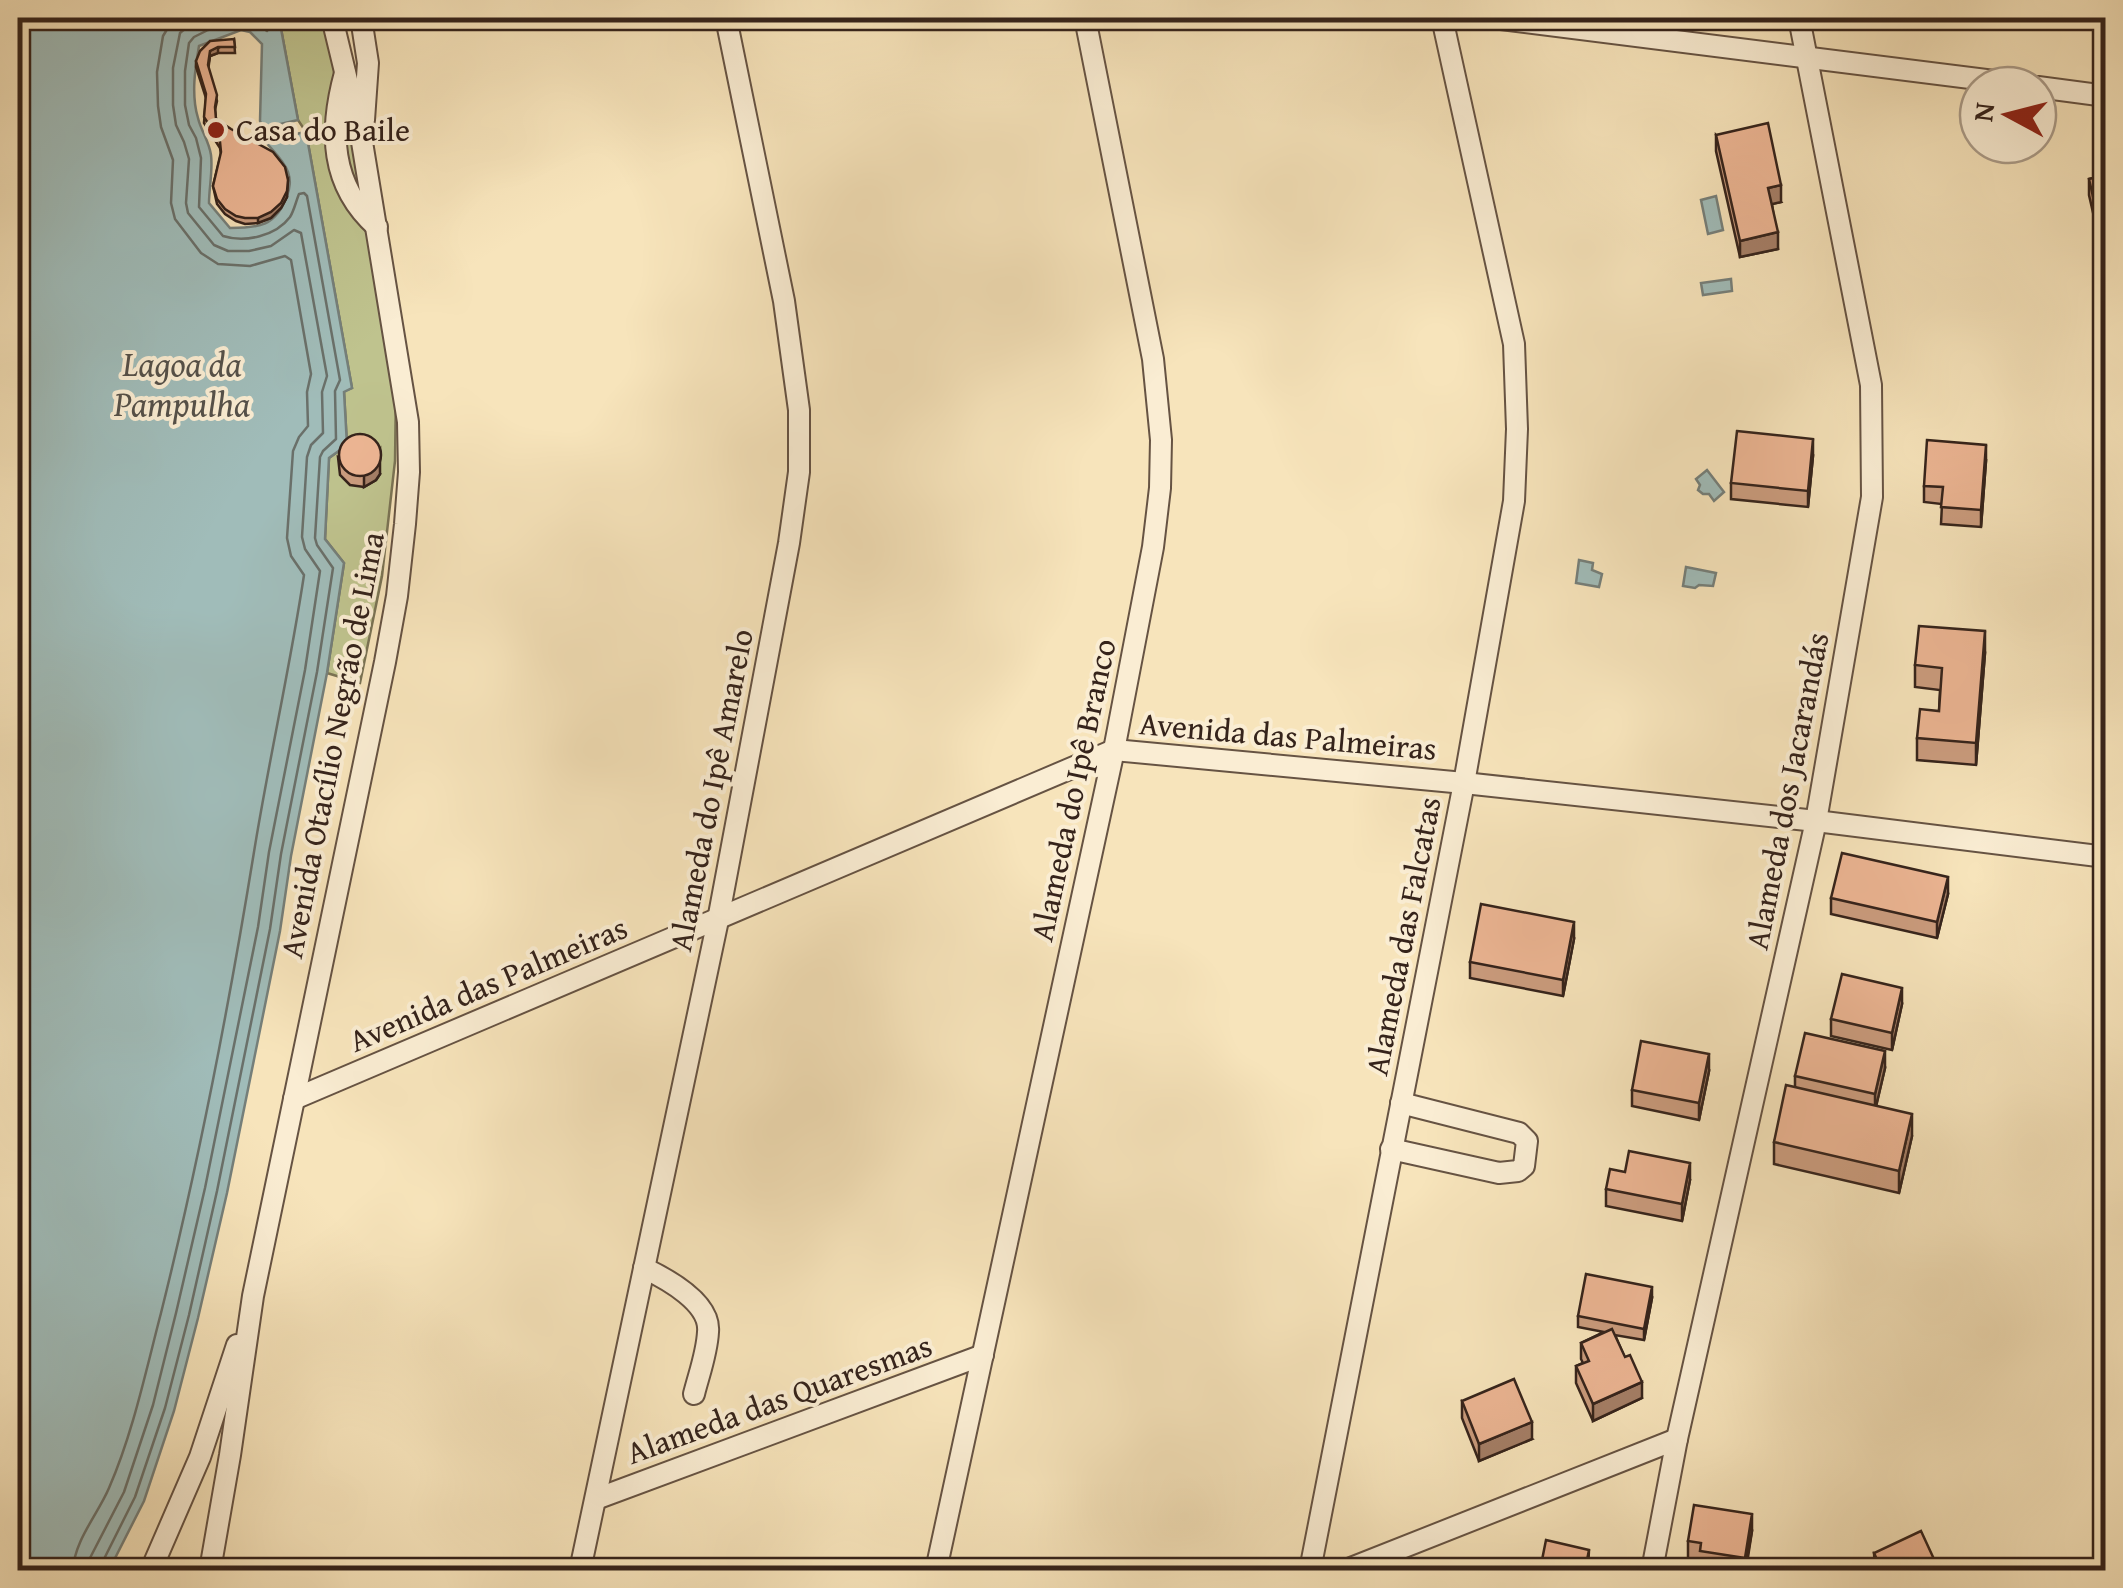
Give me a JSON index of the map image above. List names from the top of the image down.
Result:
{
  "streets": {
    "street": [
      "Avenida das Palmeiras",
      "Avenida Otacílio Negrão de Lima",
      "Alameda do Ipê Amarelo",
      "Alameda do Ipê Branco",
      "Alameda dos Jacarandás",
      "Alameda das Falcatas",
      "Alameda das Quaresmas"
    ]
  },
  "crossings": [
    ["Avenida das Palmeiras", "Avenida Otacílio Negrão de Lima"],
    ["Avenida das Palmeiras", "Alameda do Ipê Amarelo"],
    ["Avenida das Palmeiras", "Alameda do Ipê Branco"],
    ["Avenida das Palmeiras", "Alameda dos Jacarandás"],
    ["Avenida das Palmeiras", "Alameda das Falcatas"],
    ["Alameda do Ipê Amarelo", "Alameda das Quaresmas"],
    ["Alameda do Ipê Branco", "Alameda das Quaresmas"]
  ],
  "water": ["Lagoa da Pampulha"],
  "places": ["Casa do Baile"],
  "north": "left"
}
